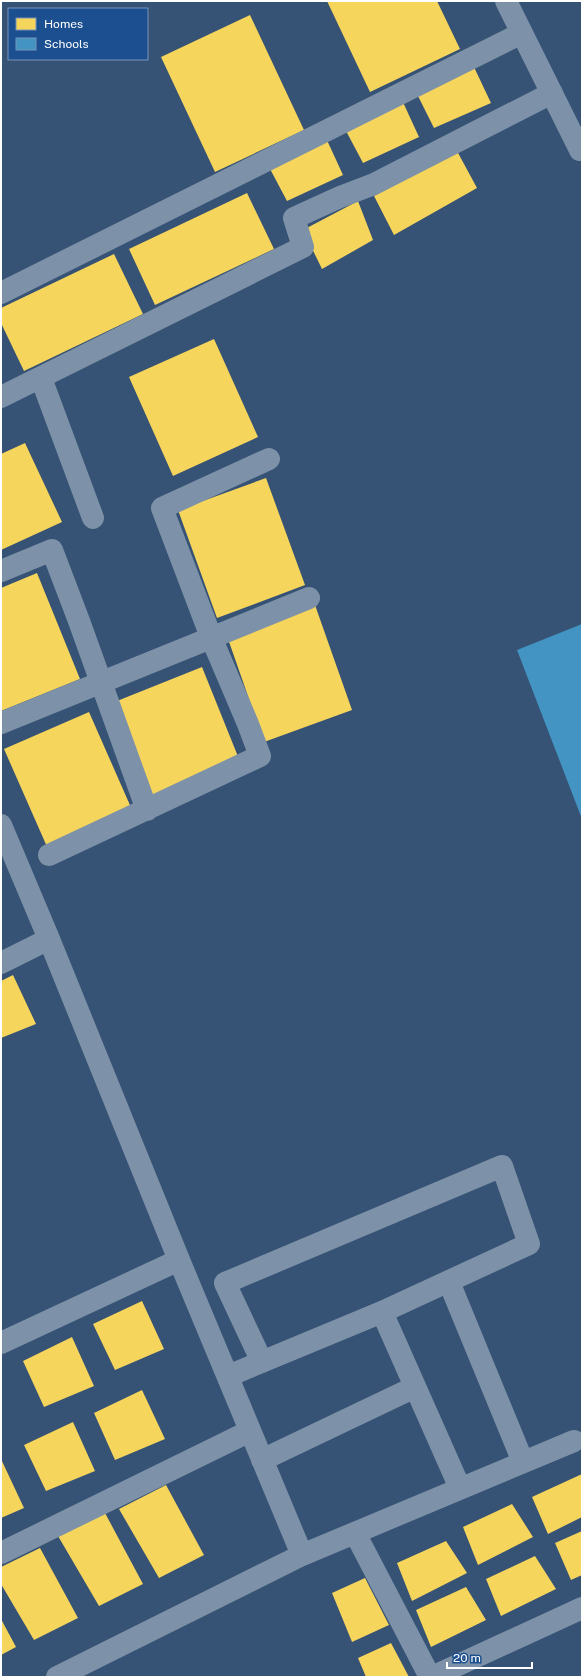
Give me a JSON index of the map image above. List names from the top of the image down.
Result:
{
  "legend": ["Homes", "Schools"],
  "scale_bar": "20 m"
}
